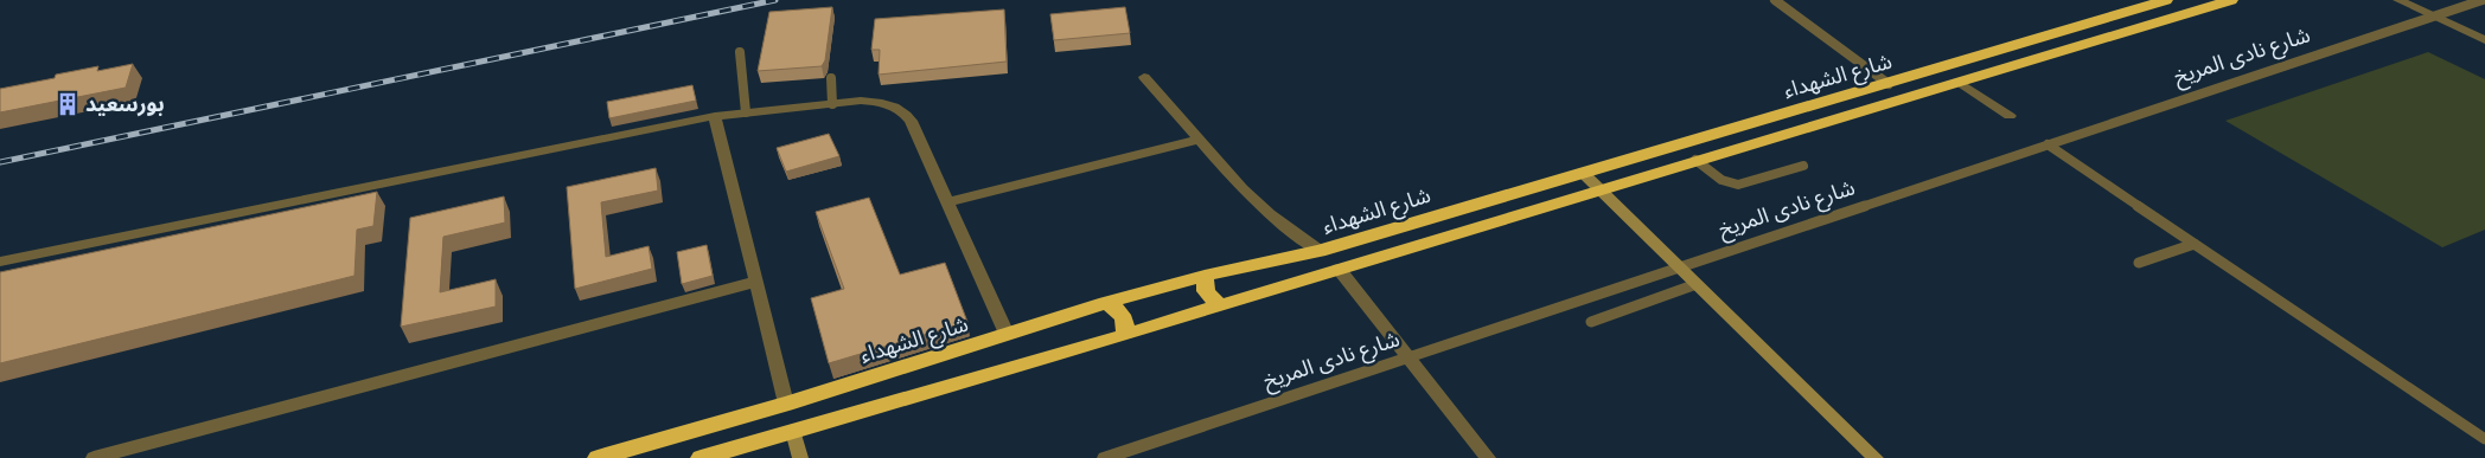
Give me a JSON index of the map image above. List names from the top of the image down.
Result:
{
  "streets": {
    "highway": ["شارع الشهداء"],
    "street": ["شارع نادى المريخ"]
  },
  "places": {
    "building": ["بورسعيد"]
  }
}
